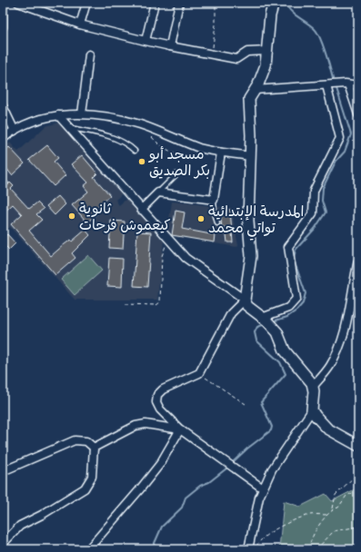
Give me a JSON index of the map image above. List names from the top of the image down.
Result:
{
  "places": ["مسجد أبو بكر الصديق", "ثانوية كيعموش فرحات", "المدرسة الإبتدائية تواتي محمد"]
}
